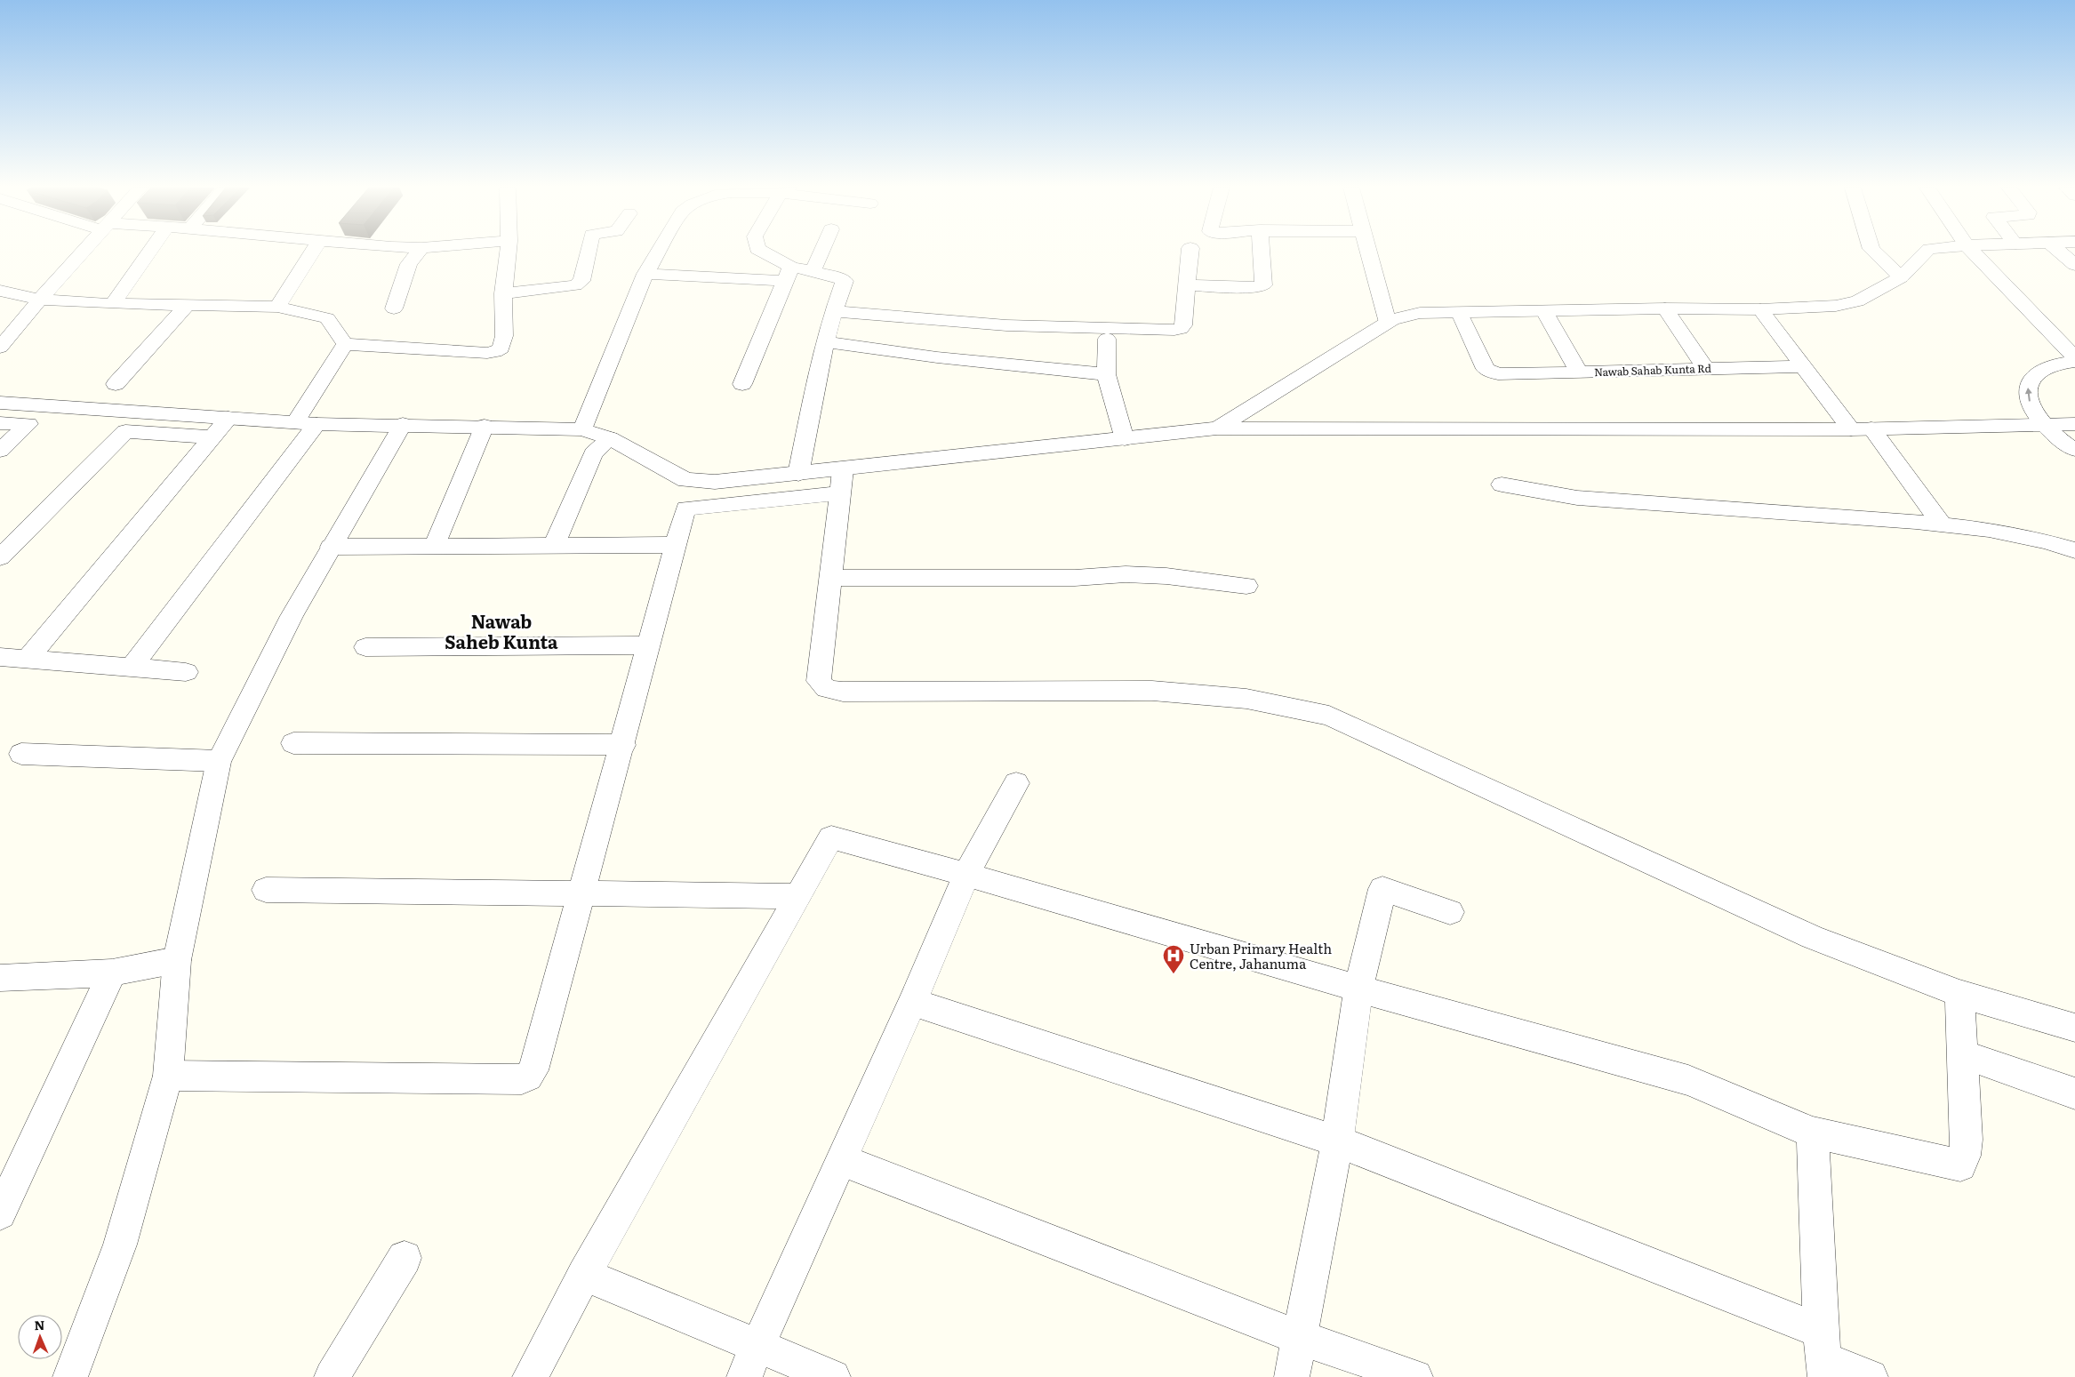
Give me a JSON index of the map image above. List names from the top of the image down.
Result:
{
  "streets": {
    "street": ["Nawab Sahab Kunta Rd"]
  },
  "districts": ["Nawab Saheb Kunta"],
  "places": {
    "hospital": ["Urban Primary Health Centre, Jahanuma"]
  },
  "north": "top"
}
